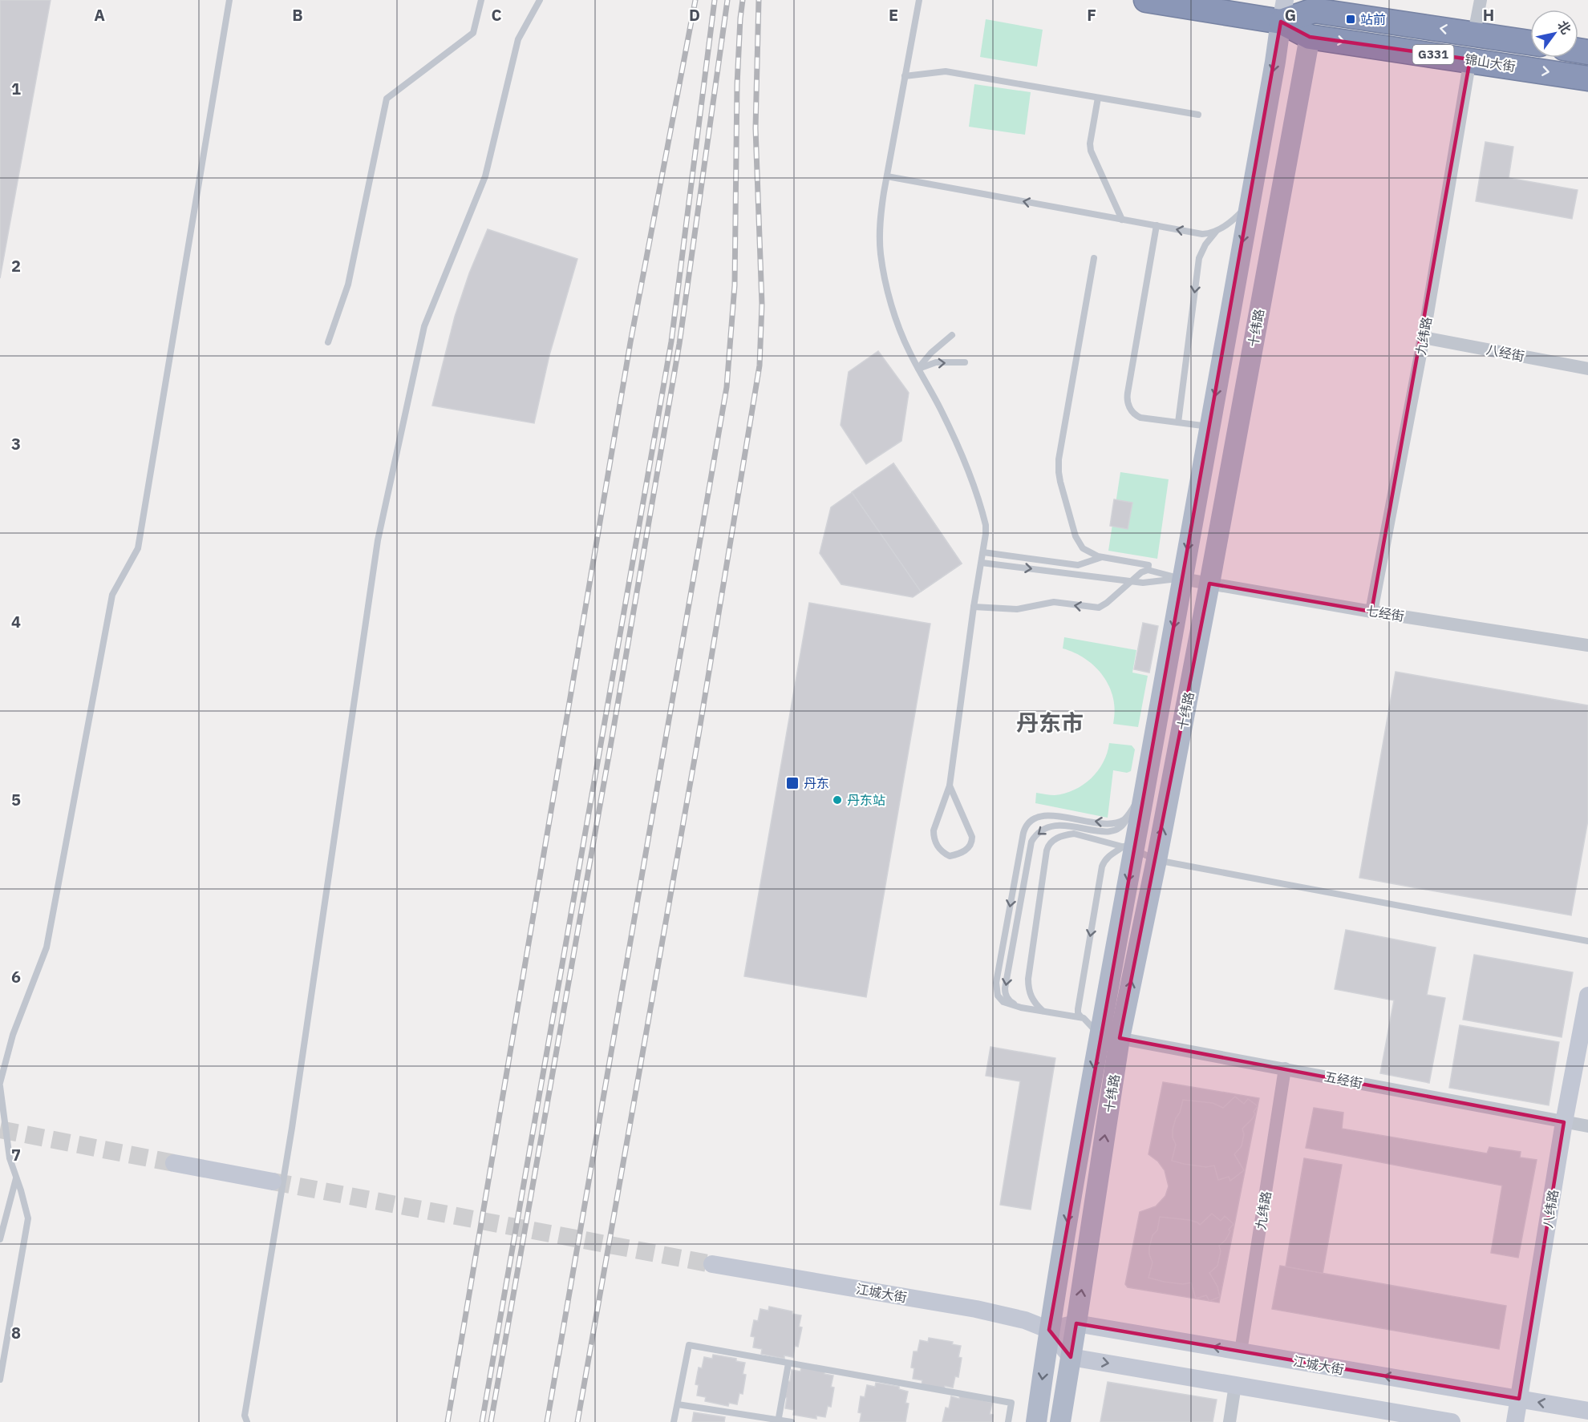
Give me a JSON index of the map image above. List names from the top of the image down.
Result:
{
  "streets": {
    "highway": ["G331", "锦山大街"],
    "main road": ["十纬路", "八纬路", "江城大街"],
    "street": [
      "九纬路",
      "八经街",
      "七经街",
      "五经街"
    ]
  },
  "crossings": [
    ["锦山大街", "十纬路"],
    ["锦山大街", "九纬路"],
    ["十纬路", "七经街"],
    ["十纬路", "五经街"],
    ["十纬路", "江城大街"],
    ["九纬路", "八经街"],
    ["九纬路", "七经街"],
    ["九纬路", "五经街"],
    ["九纬路", "江城大街"],
    ["五经街", "八纬路"],
    ["八纬路", "江城大街"]
  ],
  "districts": ["丹东市"],
  "places": {
    "transit": ["站前", "丹东"],
    "other": ["丹东站"]
  },
  "north": "top right",
  "grid": {
    "columns": [
      "A",
      "B",
      "C",
      "D",
      "E",
      "F",
      "G",
      "H"
    ],
    "rows": [
      "1",
      "2",
      "3",
      "4",
      "5",
      "6",
      "7",
      "8"
    ]
  }
}
